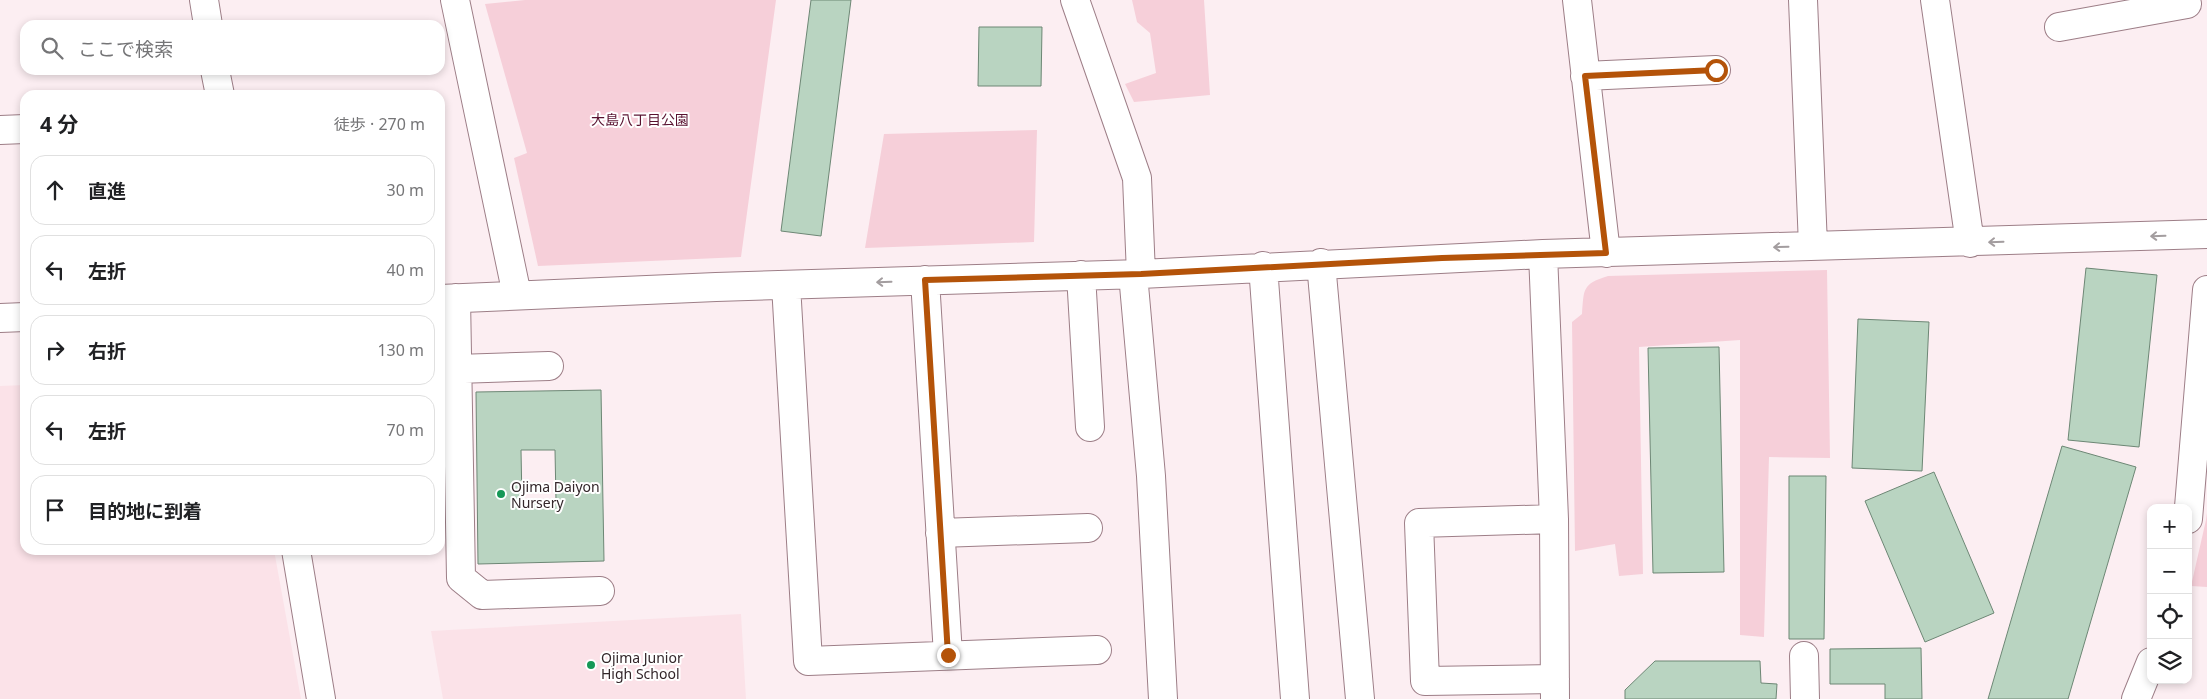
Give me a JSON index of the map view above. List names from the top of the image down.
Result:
{
  "parks": ["大島八丁目公園"],
  "places": ["Ojima Daiyon Nursery", "Ojima Junior High School"],
  "page": {
    "search": "ここで検索",
    "heading": ["4 分", "徒歩 · 270 m"],
    "list": [
      ["直進", "30 m"],
      ["左折", "40 m"],
      ["右折", "130 m"],
      ["左折", "70 m"],
      "目的地に到着"
    ],
    "map_buttons": ["+", "−"]
  }
}
